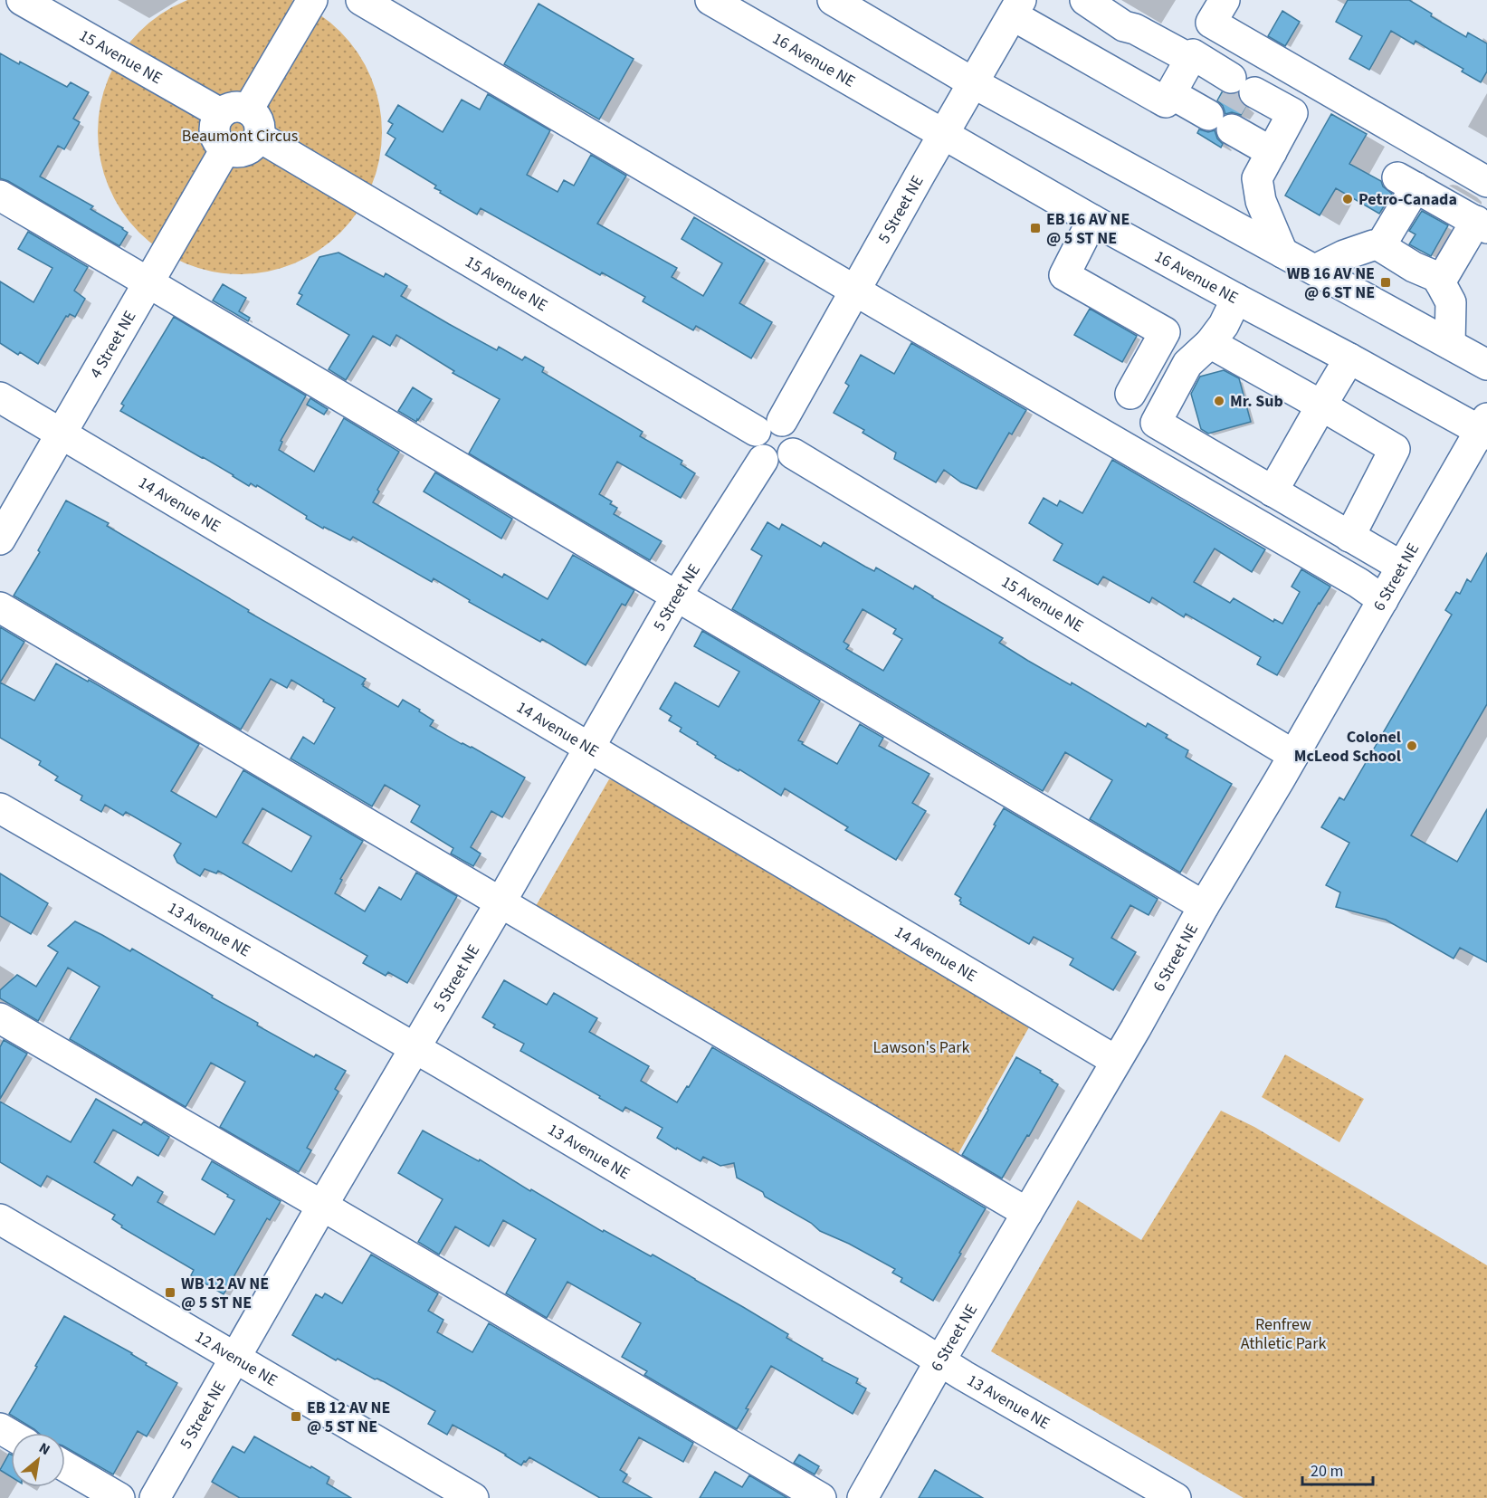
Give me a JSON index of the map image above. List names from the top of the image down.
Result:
{
  "streets": {
    "main road": [
      "15 Avenue NE",
      "16 Avenue NE",
      "5 Street NE",
      "4 Street NE",
      "14 Avenue NE",
      "6 Street NE",
      "13 Avenue NE",
      "12 Avenue NE"
    ]
  },
  "crossings": [
    ["15 Avenue NE", "5 Street NE"],
    ["15 Avenue NE", "4 Street NE"],
    ["15 Avenue NE", "6 Street NE"],
    ["16 Avenue NE", "5 Street NE"],
    ["16 Avenue NE", "6 Street NE"],
    ["5 Street NE", "14 Avenue NE"],
    ["5 Street NE", "13 Avenue NE"],
    ["5 Street NE", "12 Avenue NE"],
    ["4 Street NE", "14 Avenue NE"],
    ["14 Avenue NE", "6 Street NE"],
    ["6 Street NE", "13 Avenue NE"]
  ],
  "parks": ["Beaumont Circus", "Lawson's Park", "Renfrew Athletic Park"],
  "places": {
    "other": ["Petro-Canada", "Mr. Sub", "Colonel McLeod School"],
    "transit": [
      "EB 16 AV NE @ 5 ST NE",
      "WB 16 AV NE @ 6 ST NE",
      "WB 12 AV NE @ 5 ST NE",
      "EB 12 AV NE @ 5 ST NE"
    ]
  },
  "scale_bar": "20 m",
  "north": "top right"
}
